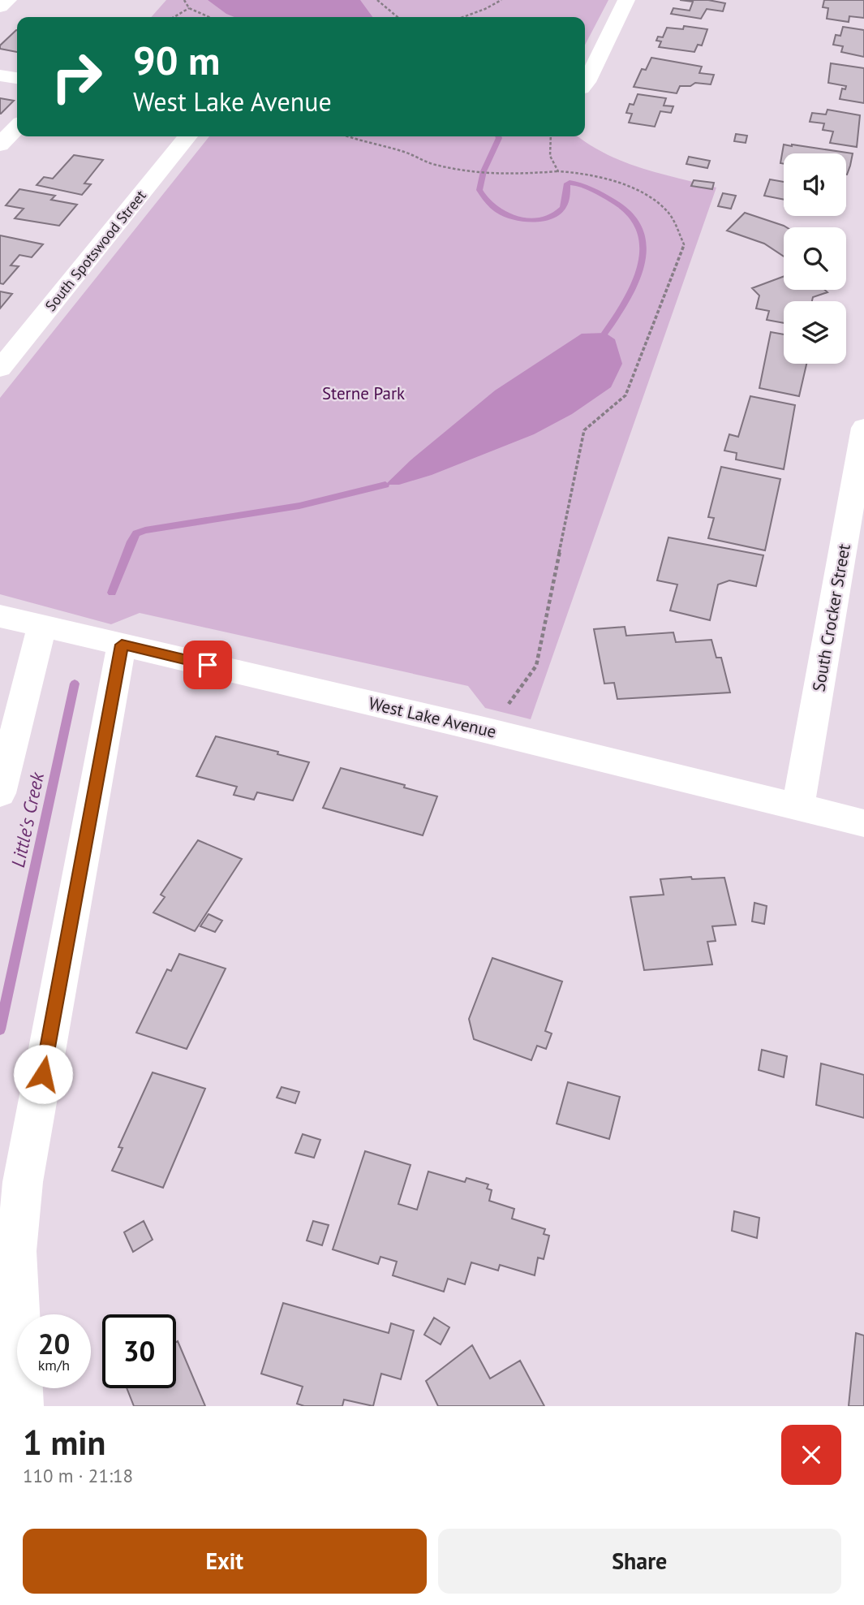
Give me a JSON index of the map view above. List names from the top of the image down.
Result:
{
  "streets": {
    "street": ["South Spotswood Street", "South Crocker Street", "West Lake Avenue"]
  },
  "crossings": [
    ["South Crocker Street", "West Lake Avenue"]
  ],
  "water": ["Little's Creek"],
  "parks": ["Sterne Park"],
  "page": {
    "turn": ["90 m", "West Lake Avenue"],
    "speed": "20 km/h",
    "limit": "30",
    "heading": ["1 min", "110 m · 21:18"],
    "buttons": ["Exit", "Share"]
  }
}
